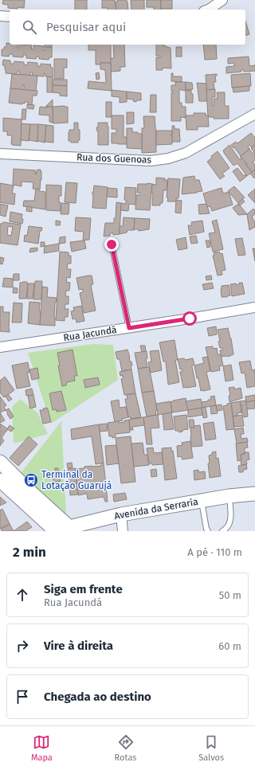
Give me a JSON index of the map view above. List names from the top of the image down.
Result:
{
  "streets": {
    "main road": ["Avenida da Serraria"],
    "street": ["Rua dos Guenoas", "Rua Jacundá"]
  },
  "places": {
    "bus stop": ["Terminal da Lotação Guarujá"]
  },
  "page": {
    "search": "Pesquisar aqui",
    "heading": ["2 min", "A pé · 110 m"],
    "list": [
      ["Siga em frente", "Rua Jacundá", "50 m"],
      ["Vire à direita", "60 m"],
      "Chegada ao destino"
    ],
    "nav": ["Mapa", "Rotas", "Salvos"]
  }
}
